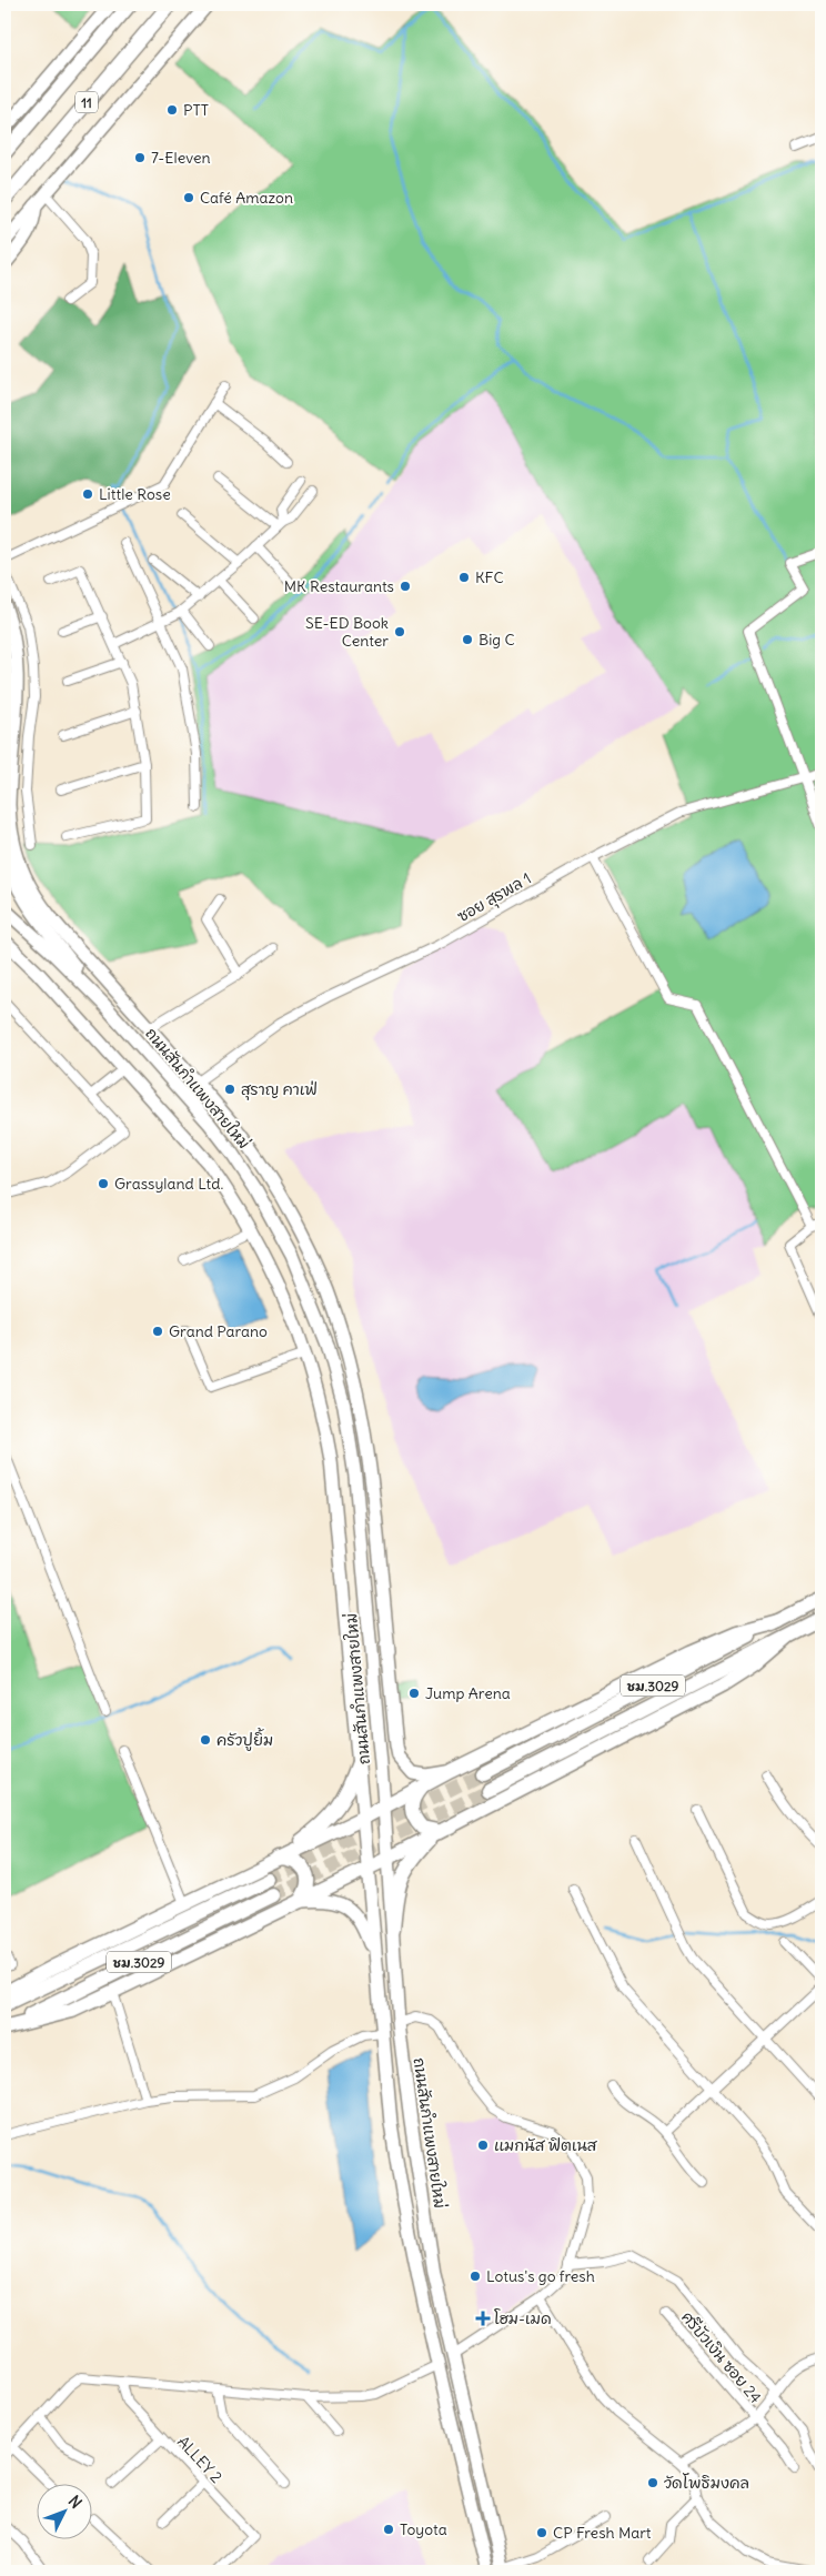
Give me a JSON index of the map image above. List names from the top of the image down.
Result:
{
  "streets": {
    "main road": ["11", "ถนนสันกำแพงสายใหม่", "ชม.3029"],
    "street": ["ซอย สุรพล 1", "ศรีบัวเงิน ซอย 24", "ALLEY 2"]
  },
  "places": {
    "other": [
      "PTT",
      "7-Eleven",
      "Café Amazon",
      "Little Rose",
      "KFC",
      "MK Restaurants",
      "SE-ED Book Center",
      "Big C",
      "สุราญ คาเฟ่",
      "Grassyland Ltd.",
      "Grand Parano",
      "Jump Arena",
      "ครัวปูยิ้ม",
      "แมกนัส ฟิตเนส",
      "Lotus's go fresh",
      "วัดโพธิมงคล",
      "Toyota",
      "CP Fresh Mart"
    ],
    "health": ["โฮม-เมด"]
  },
  "north": "top right"
}
